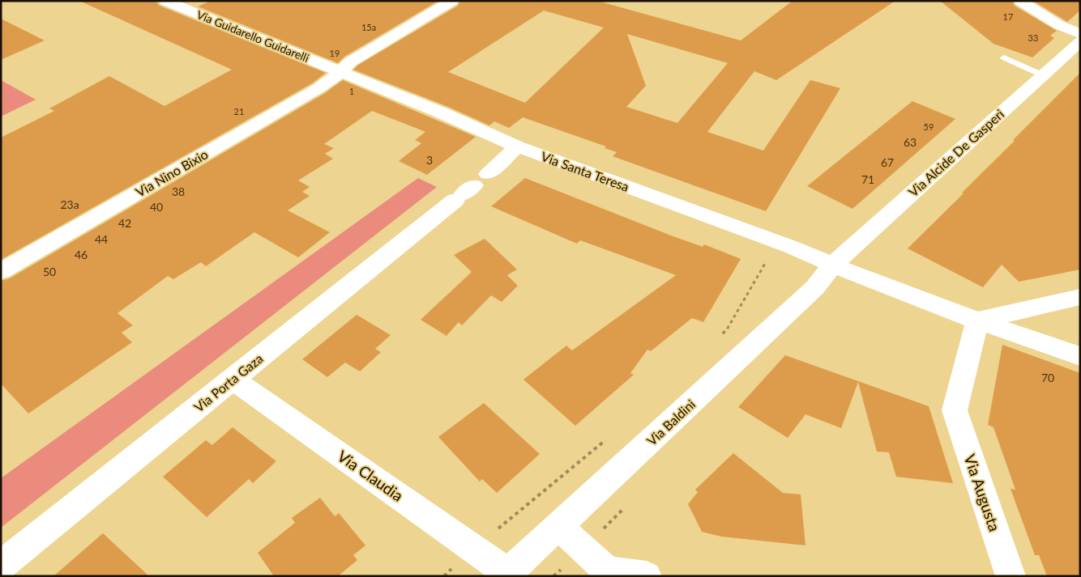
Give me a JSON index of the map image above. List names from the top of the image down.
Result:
{
  "streets": {
    "street": [
      "Via Guidarello Guidarelli",
      "Via Alcide De Gasperi",
      "Via Santa Teresa",
      "Via Nino Bixio",
      "Via Porta Gaza",
      "Via Baldini",
      "Via Claudia",
      "Via Augusta"
    ]
  },
  "crossings": [
    ["Via Guidarello Guidarelli", "Via Santa Teresa"],
    ["Via Guidarello Guidarelli", "Via Nino Bixio"],
    ["Via Alcide De Gasperi", "Via Santa Teresa"],
    ["Via Alcide De Gasperi", "Via Baldini"],
    ["Via Santa Teresa", "Via Nino Bixio"],
    ["Via Santa Teresa", "Via Porta Gaza"],
    ["Via Santa Teresa", "Via Baldini"],
    ["Via Santa Teresa", "Via Augusta"],
    ["Via Porta Gaza", "Via Claudia"],
    ["Via Baldini", "Via Claudia"]
  ],
  "house_numbers": [
    "17",
    "15a",
    "33",
    "19",
    "1",
    "21",
    "59",
    "63",
    "3",
    "67",
    "71",
    "38",
    "23a",
    "40",
    "42",
    "44",
    "46",
    "50",
    "70"
  ]
}
